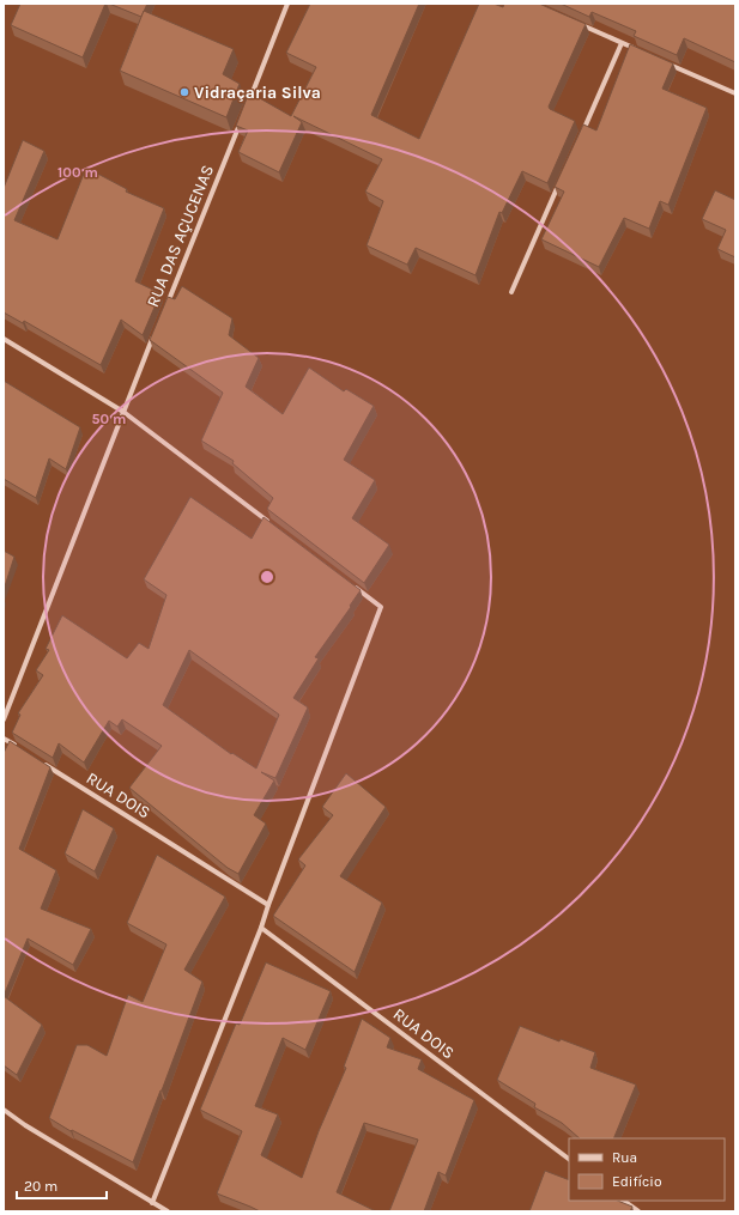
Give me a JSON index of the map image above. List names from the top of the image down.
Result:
{
  "streets": {
    "street": ["RUA DAS AÇUCENAS", "RUA DOIS"]
  },
  "places": ["Vidraçaria Silva"],
  "legend": ["Rua", "Edifício"],
  "scale_bar": "20 m",
  "rings": ["100 m", "50 m"]
}
